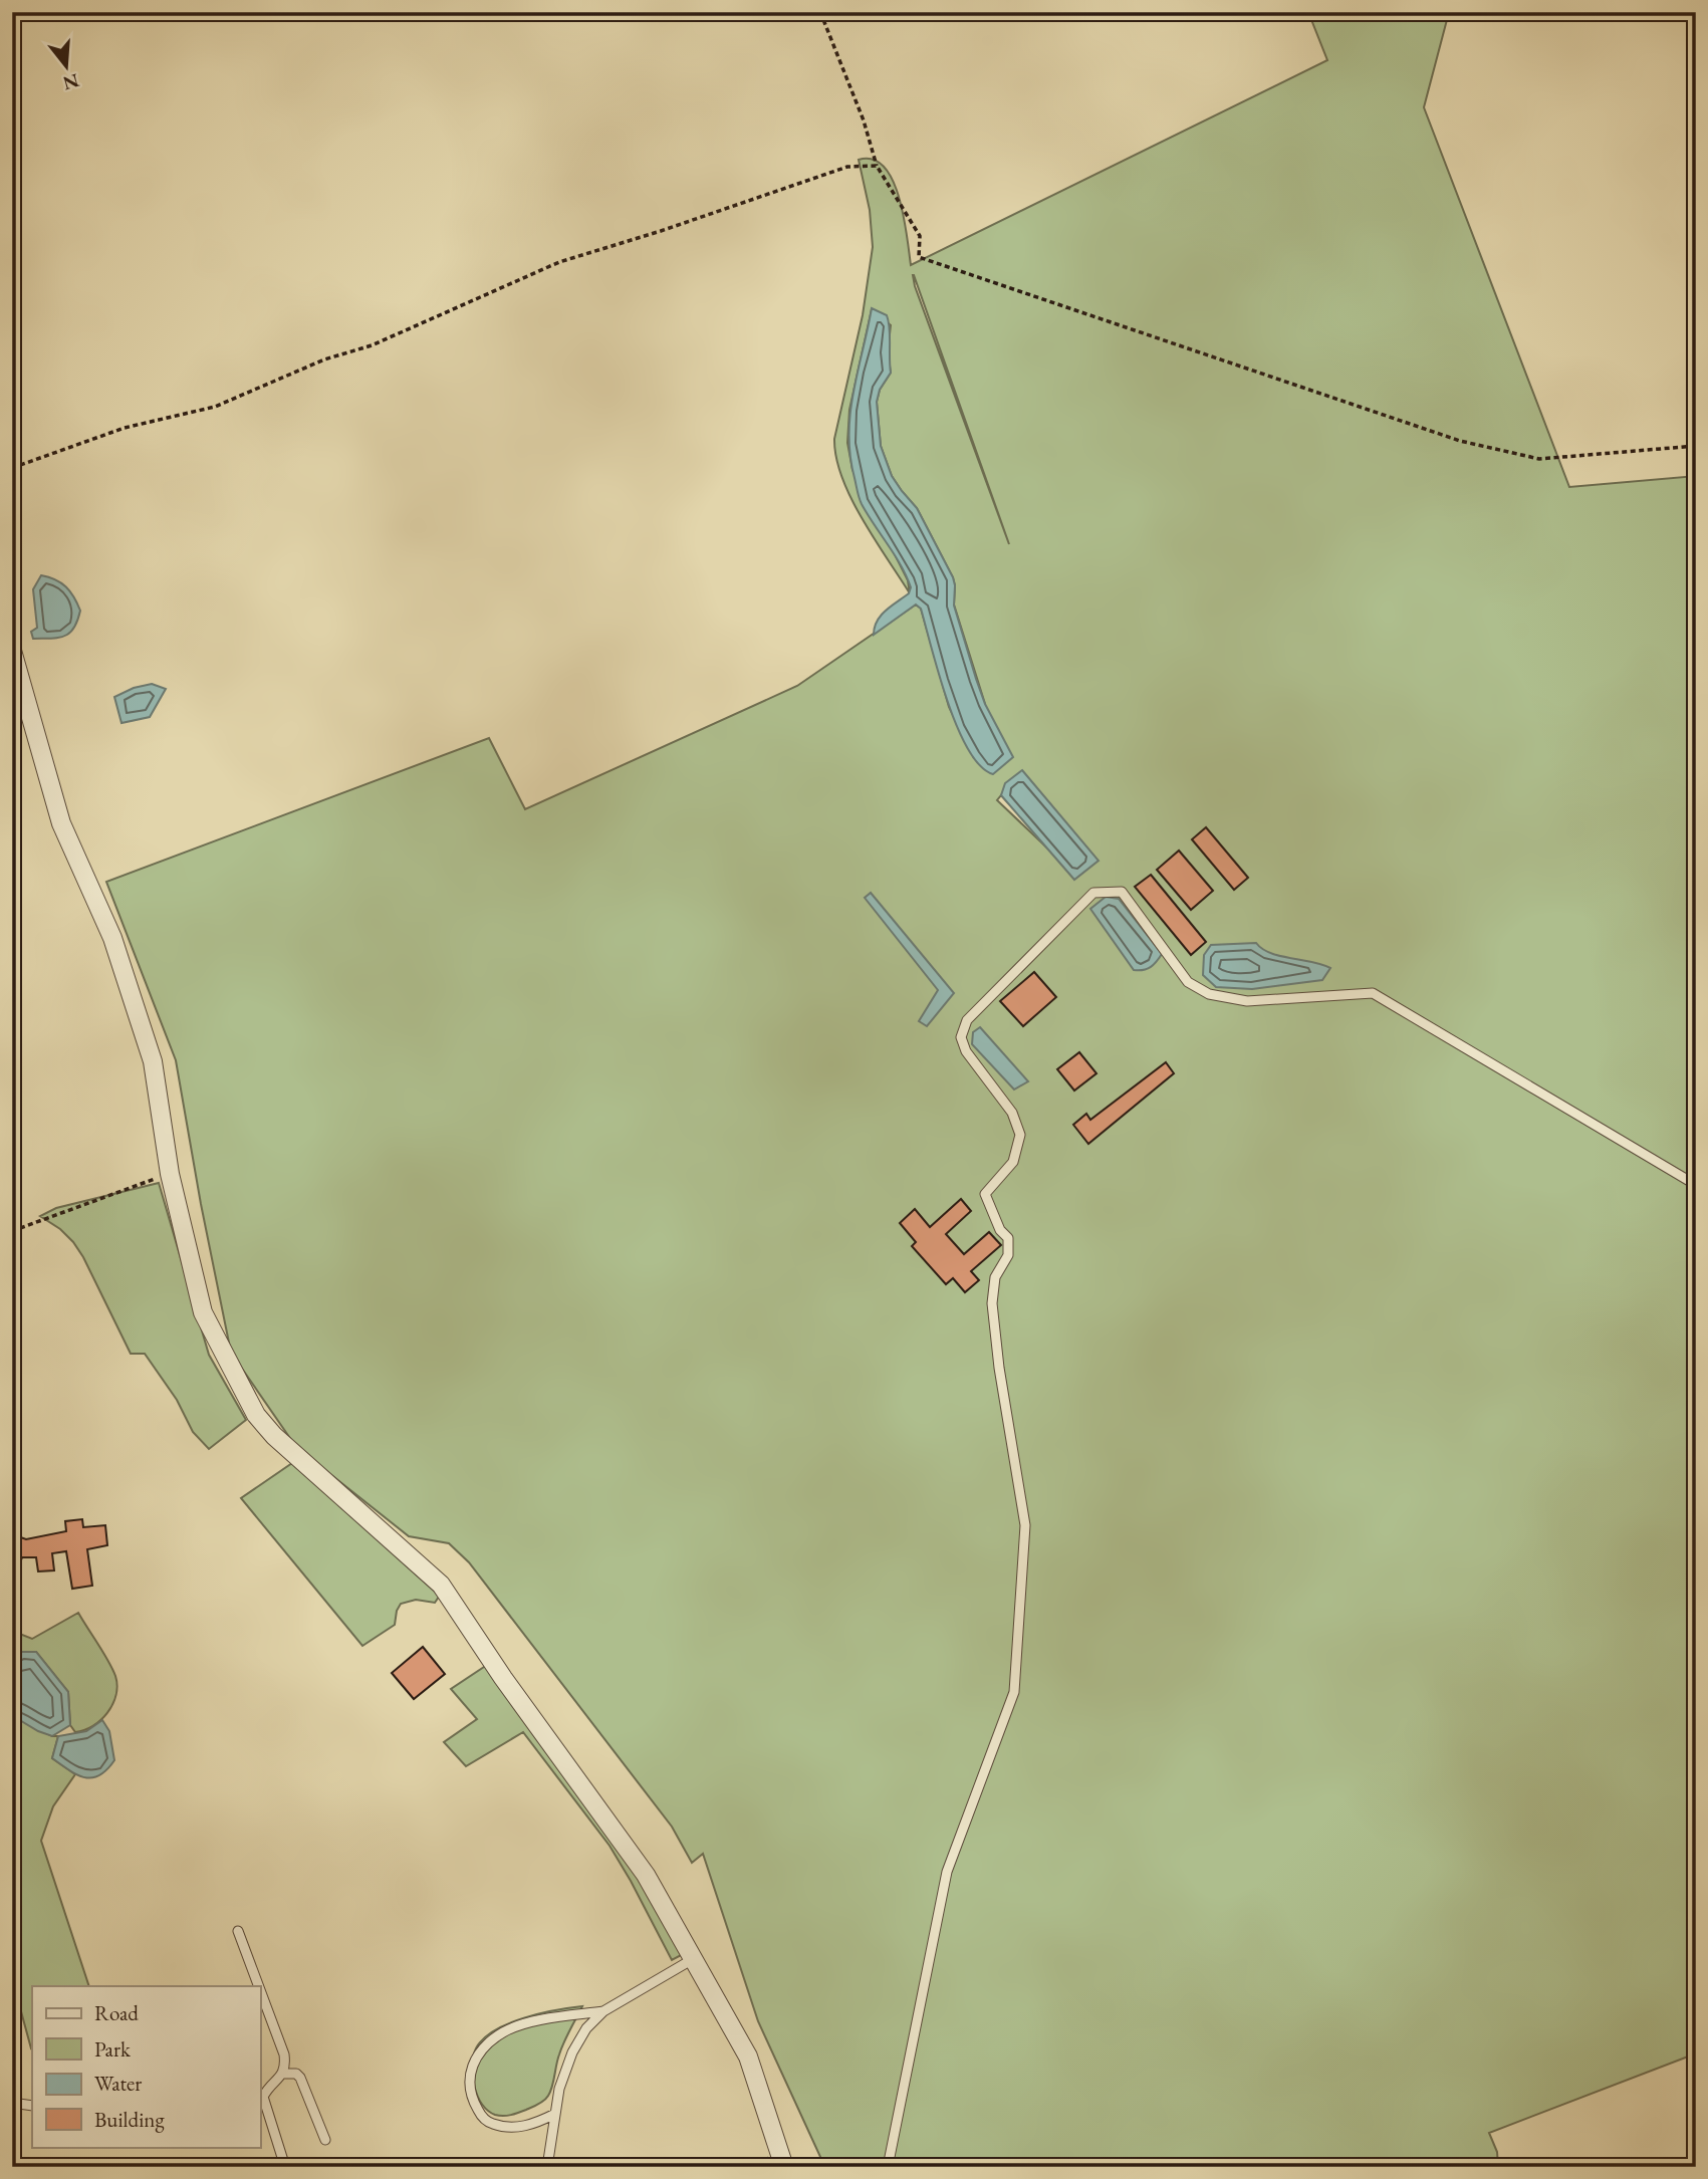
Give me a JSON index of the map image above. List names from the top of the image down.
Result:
{
  "legend": [
    "Road",
    "Park",
    "Water",
    "Building"
  ],
  "north": "bottom"
}
